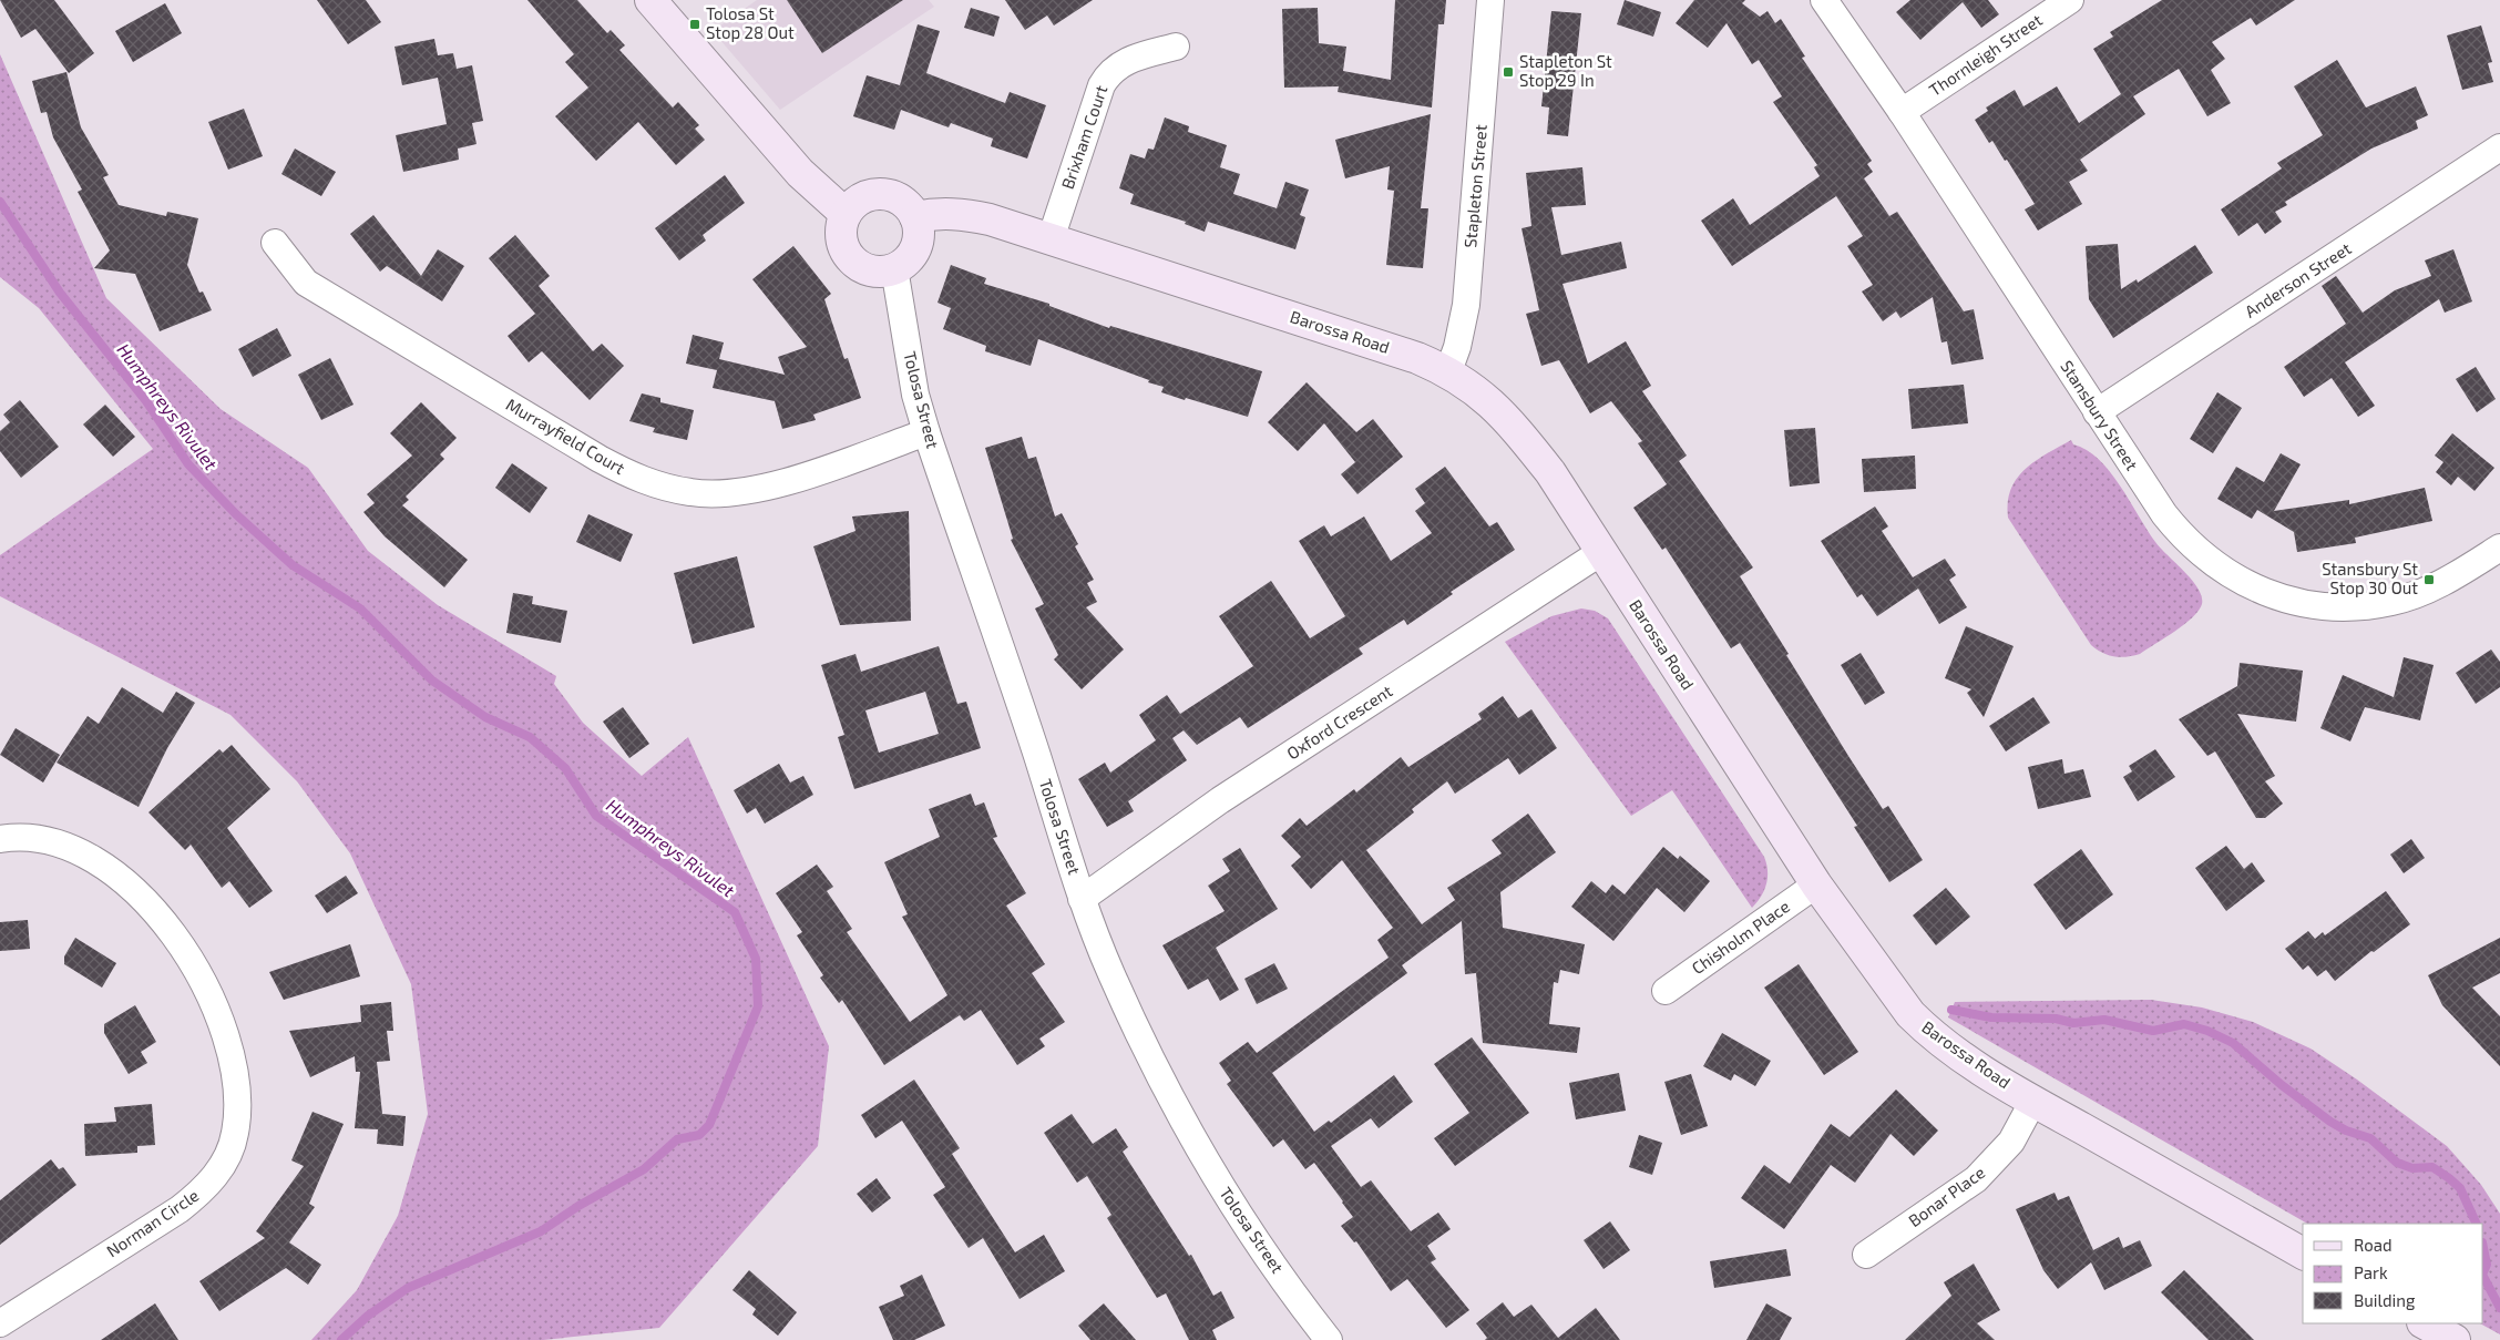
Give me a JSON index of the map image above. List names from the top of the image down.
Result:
{
  "streets": {
    "street": [
      "Thornleigh Street",
      "Brixham Court",
      "Stapleton Street",
      "Anderson Street",
      "Barossa Road",
      "Tolosa Street",
      "Stansbury Street",
      "Murrayfield Court",
      "Oxford Crescent",
      "Chisholm Place",
      "Bonar Place",
      "Norman Circle"
    ]
  },
  "crossings": [
    ["Thornleigh Street", "Stansbury Street"],
    ["Brixham Court", "Barossa Road"],
    ["Stapleton Street", "Barossa Road"],
    ["Anderson Street", "Stansbury Street"],
    ["Barossa Road", "Tolosa Street"],
    ["Barossa Road", "Oxford Crescent"],
    ["Barossa Road", "Chisholm Place"],
    ["Barossa Road", "Bonar Place"],
    ["Tolosa Street", "Murrayfield Court"],
    ["Tolosa Street", "Oxford Crescent"]
  ],
  "water": ["Humphreys Rivulet"],
  "places": {
    "transit": ["Tolosa St Stop 28 Out", "Stapleton St Stop 29 In", "Stansbury St Stop 30 Out"]
  },
  "legend": ["Road", "Park", "Building"]
}
